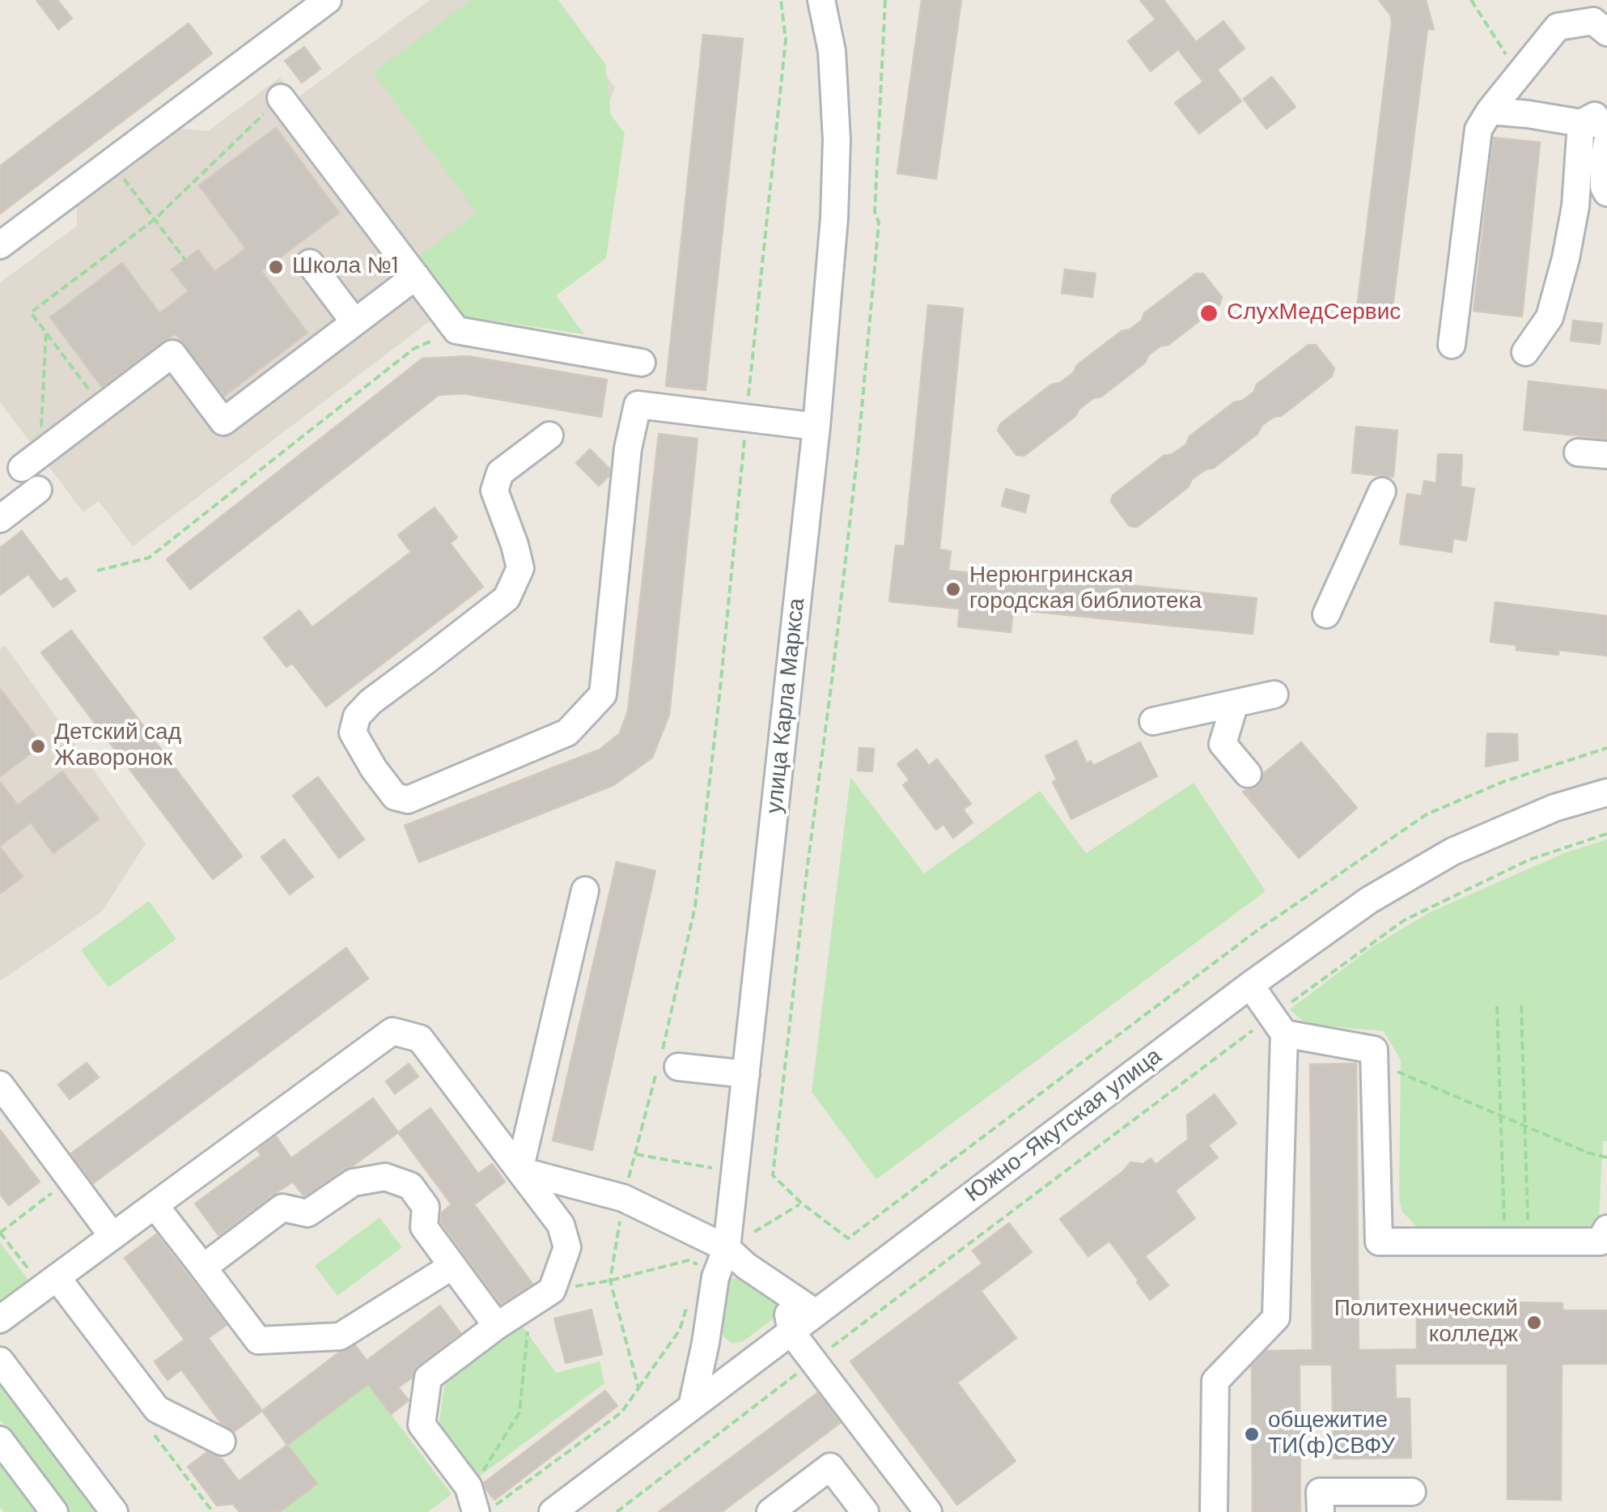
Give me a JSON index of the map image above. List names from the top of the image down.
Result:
{
  "streets": {
    "street": ["улица Карла Маркса", "Южно-Якутская улица"]
  },
  "crossings": [
    ["улица Карла Маркса", "Южно-Якутская улица"]
  ],
  "places": [
    "Школа №1",
    "СлухМедСервис",
    "Нерюнгринская городская библиотека",
    "Детский сад Жаворонок",
    "Политехнический колледж",
    "общежитие ТИ(ф)СВФУ"
  ]
}
